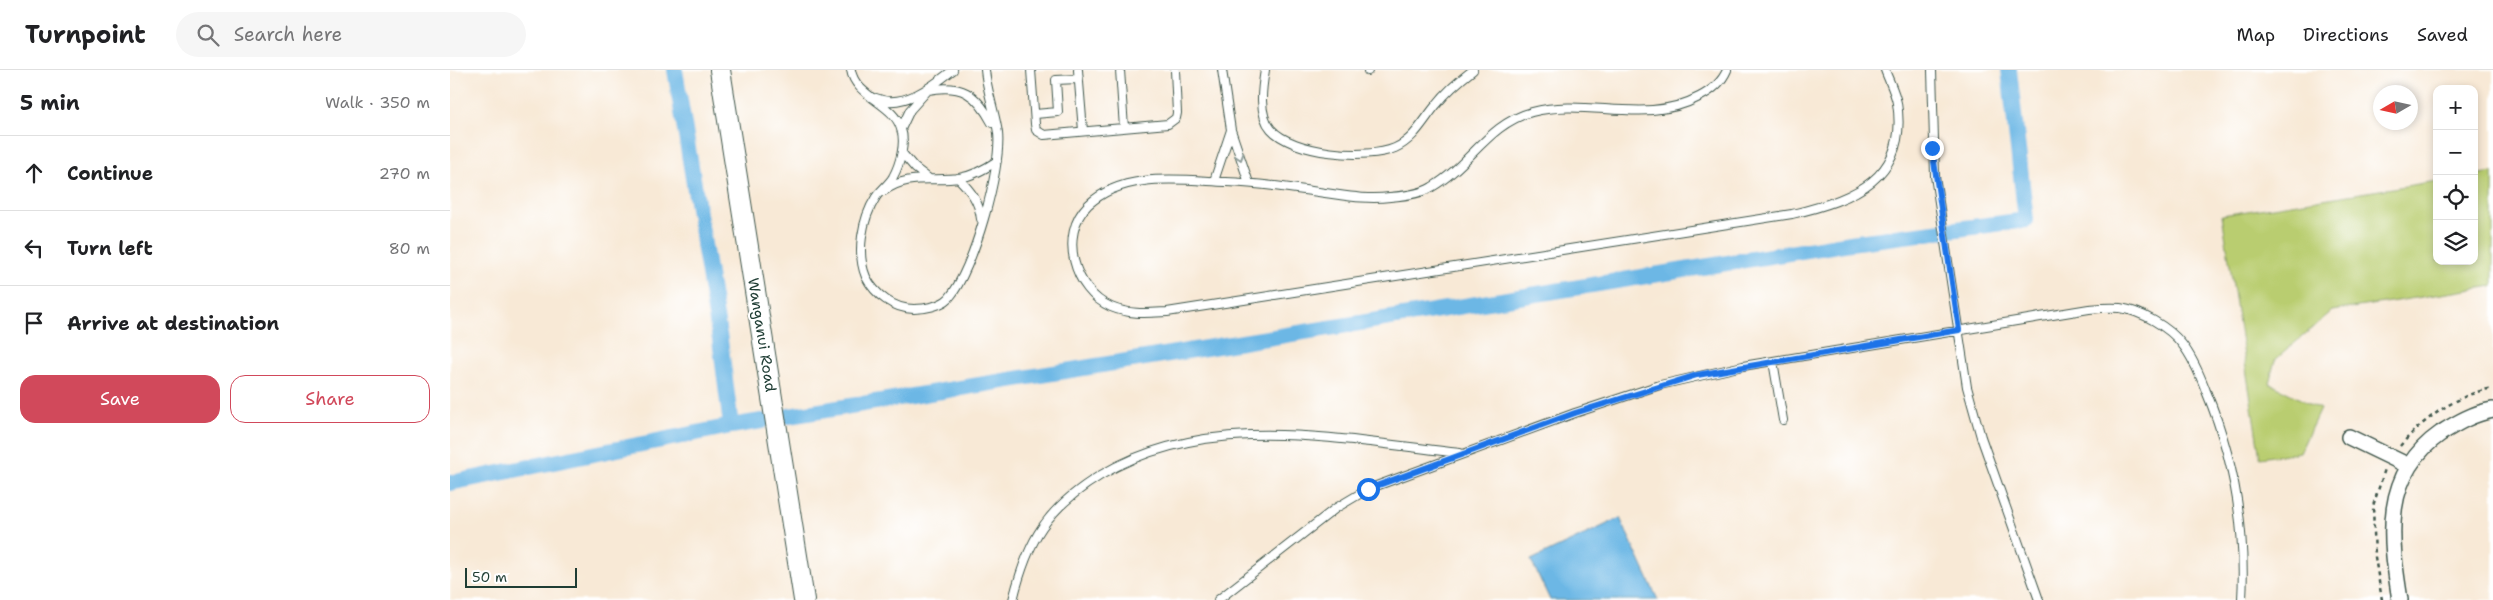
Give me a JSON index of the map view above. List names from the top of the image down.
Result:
{
  "streets": {
    "street": ["Wanganui Road"]
  },
  "scale_bar": "50 m",
  "north": "left",
  "page": {
    "header": "Turnpoint",
    "search": "Search here",
    "nav": ["Map", "Directions", "Saved"],
    "heading": ["5 min", "Walk · 350 m"],
    "map_buttons": ["+", "−"],
    "list": [
      ["Continue", "270 m"],
      ["Turn left", "80 m"],
      "Arrive at destination"
    ],
    "buttons": ["Save", "Share"],
    "scale": "50 m"
  }
}
